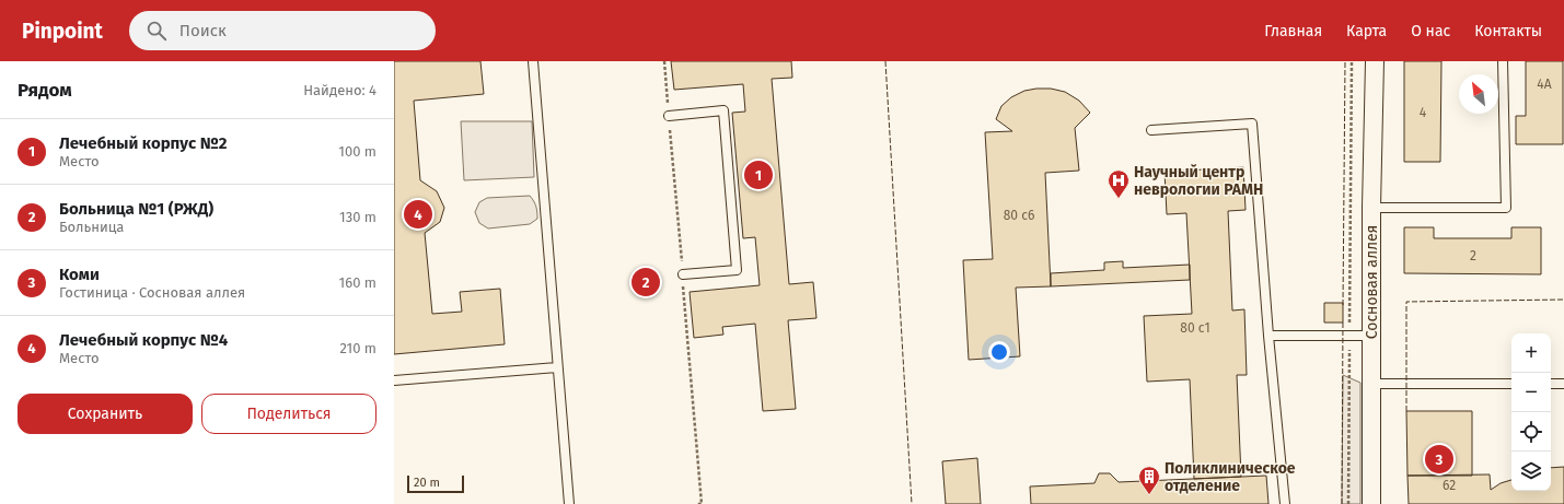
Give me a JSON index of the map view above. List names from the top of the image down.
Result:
{
  "streets": {
    "street": ["Сосновая аллея"]
  },
  "places": {
    "hospital": ["Научный центр неврологии РАМН"],
    "building": ["Поликлиническое отделение"]
  },
  "house_numbers": [
    "4А",
    "4",
    "80 с6",
    "2",
    "80 с1",
    "62"
  ],
  "scale_bar": "20 m",
  "north": "top left",
  "page": {
    "header": "Pinpoint",
    "search": "Поиск",
    "nav": [
      "Главная",
      "Карта",
      "О нас",
      "Контакты"
    ],
    "heading": ["Рядом", "Найдено: 4"],
    "list": [
      {
        "mark": "1",
        "name": "Лечебный корпус №2",
        "note": "Место",
        "value": "100 m"
      },
      {
        "mark": "2",
        "name": "Больница №1 (РЖД)",
        "note": "Больница",
        "value": "130 m"
      },
      {
        "mark": "3",
        "name": "Коми",
        "note": "Гостиница · Сосновая аллея",
        "value": "160 m"
      },
      {
        "mark": "4",
        "name": "Лечебный корпус №4",
        "note": "Место",
        "value": "210 m"
      }
    ],
    "pins": [
      "1",
      "4",
      "2",
      "3"
    ],
    "map_buttons": ["+", "−"],
    "buttons": ["Сохранить", "Поделиться"],
    "scale": "20 m"
  }
}
